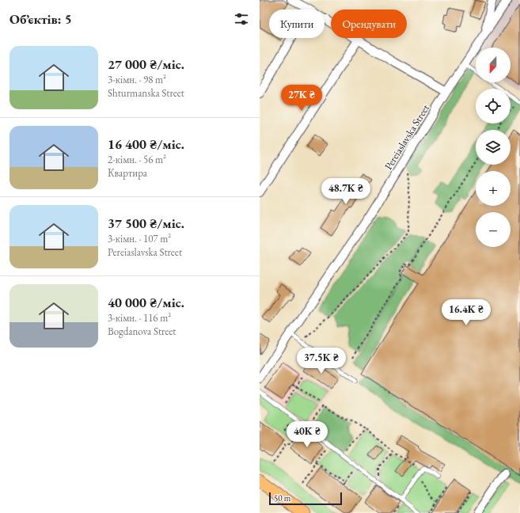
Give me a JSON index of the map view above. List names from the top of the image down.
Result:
{
  "streets": {
    "street": ["Pereiaslavska Street"]
  },
  "scale_bar": "50 m",
  "north": "bottom",
  "page": {
    "heading": "Об’єктів: 5",
    "chip": ["Купити", "Орендувати"],
    "list": [
      {
        "name": "27 000 ₴/міс.",
        "note": "3-кімн. · 98 m² · Shturmanska Street"
      },
      {
        "name": "16 400 ₴/міс.",
        "note": "2-кімн. · 56 m² · Квартира"
      },
      {
        "name": "37 500 ₴/міс.",
        "note": "3-кімн. · 107 m² · Pereiaslavska Street"
      },
      {
        "name": "40 000 ₴/міс.",
        "note": "3-кімн. · 116 m² · Bogdanova Street"
      }
    ],
    "map_buttons": ["+", "−"],
    "price": [
      "27K ₴",
      "48.7K ₴",
      "16.4K ₴",
      "37.5K ₴",
      "40K ₴"
    ],
    "scale": "50 m"
  }
}
